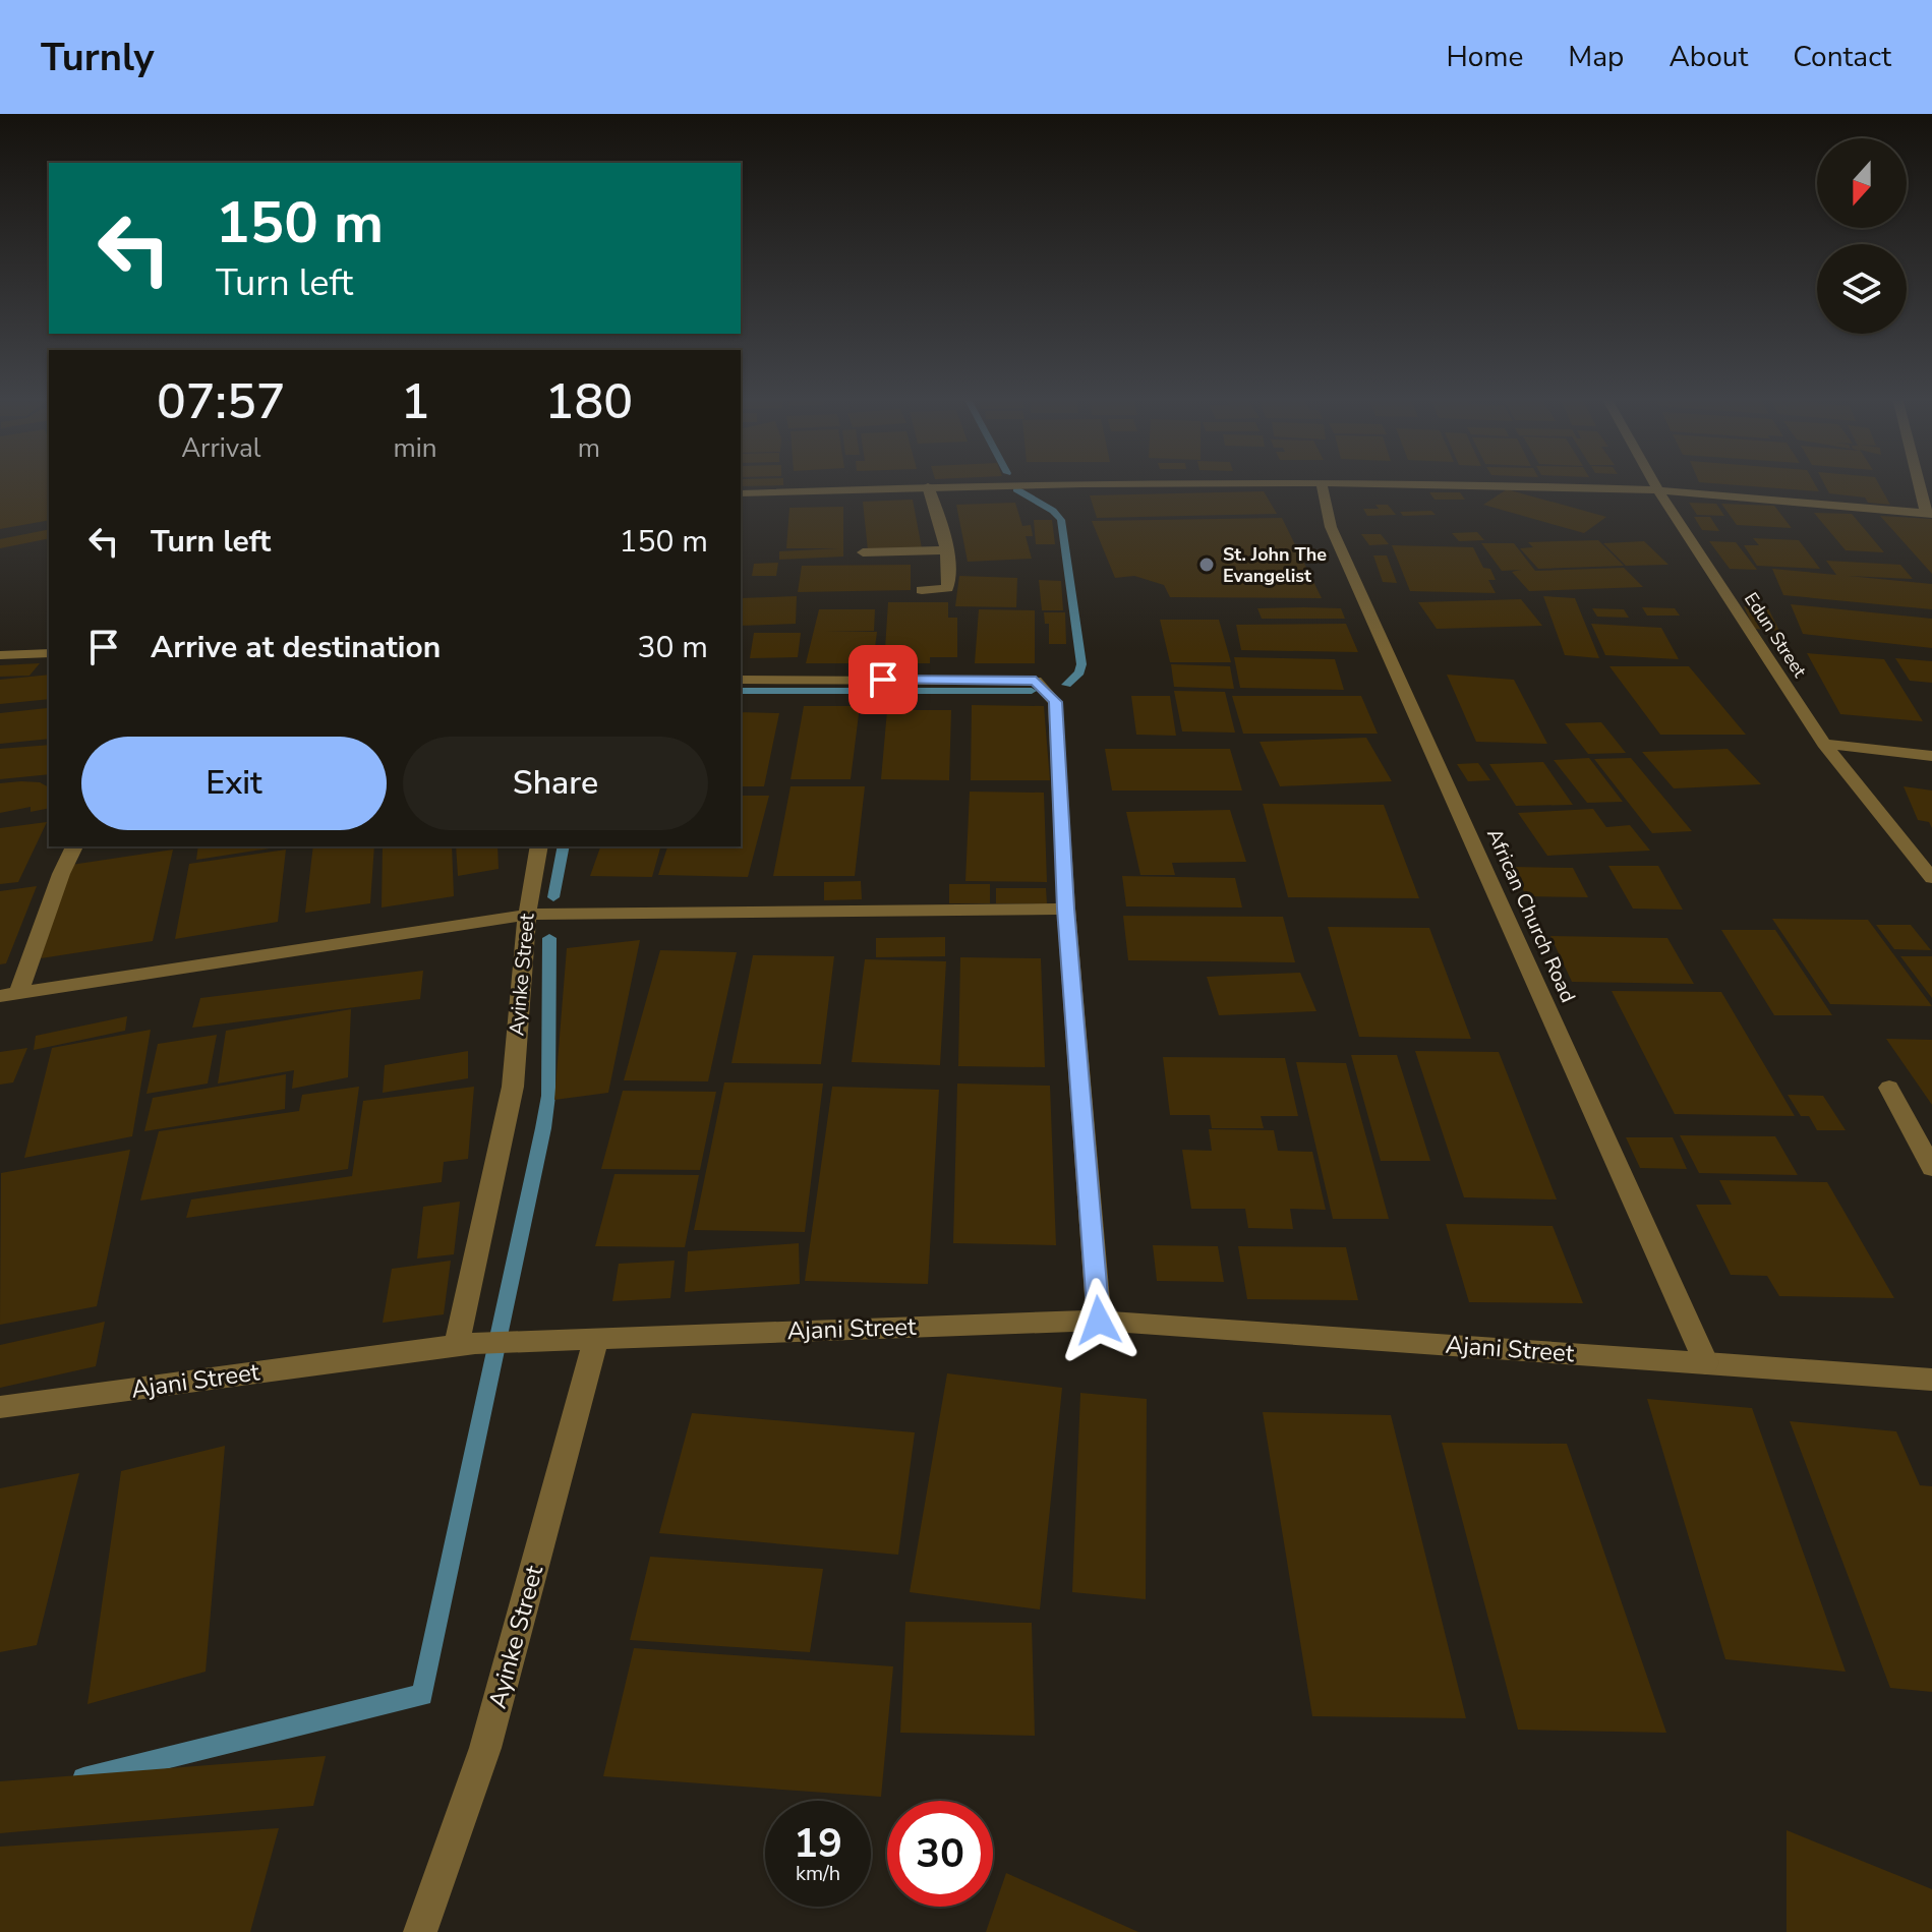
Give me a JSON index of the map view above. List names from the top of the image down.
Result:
{
  "streets": {
    "street": [
      "Edun Street",
      "African Church Road",
      "Ayinke Street",
      "Ajani Street"
    ]
  },
  "crossings": [
    ["African Church Road", "Ajani Street"],
    ["Ayinke Street", "Ajani Street"]
  ],
  "places": ["St. John The Evangelist"],
  "north": "bottom",
  "page": {
    "header": "Turnly",
    "nav": [
      "Home",
      "Map",
      "About",
      "Contact"
    ],
    "turn": ["150 m", "Turn left"],
    "eta": [
      "07:57",
      "Arrival",
      "1",
      "min",
      "180",
      "m"
    ],
    "list": [
      {
        "name": "Turn left",
        "value": "150 m"
      },
      {
        "name": "Arrive at destination",
        "value": "30 m"
      }
    ],
    "buttons": ["Exit", "Share"],
    "speed": "19 km/h",
    "limit": "30"
  }
}
